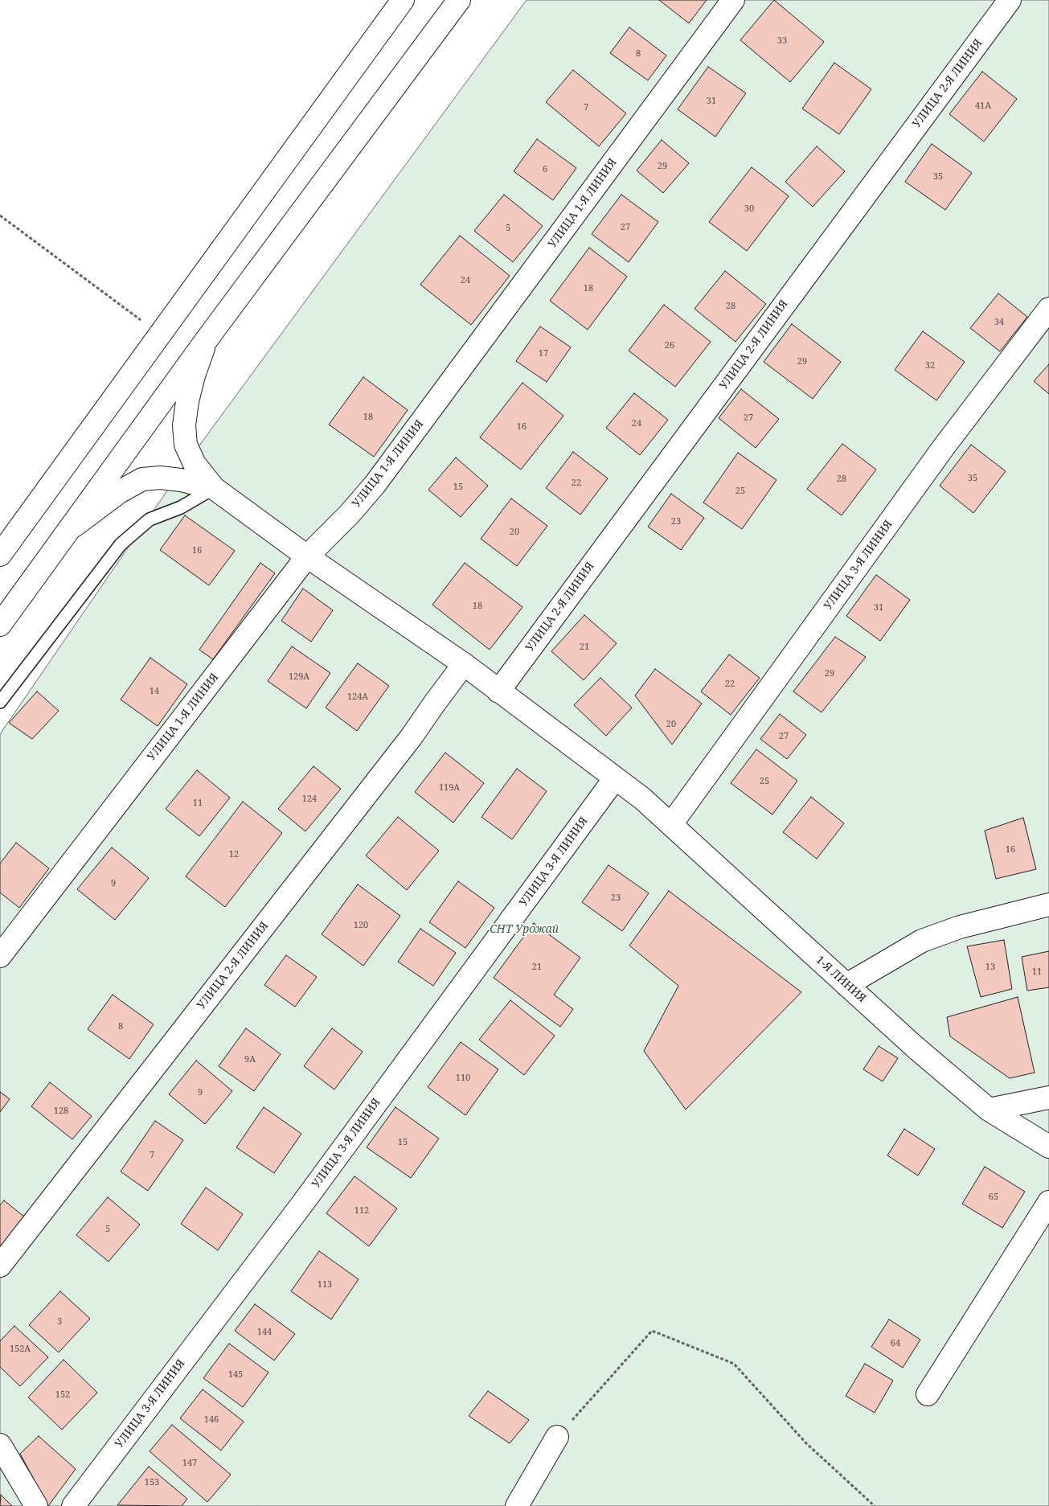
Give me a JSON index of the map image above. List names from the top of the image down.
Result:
{
  "streets": {
    "street": [
      "УЛИЦА 2-Я ЛИНИЯ",
      "УЛИЦА 1-Я ЛИНИЯ",
      "УЛИЦА 3-Я ЛИНИЯ",
      "1-Я ЛИНИЯ"
    ]
  },
  "crossings": [
    ["УЛИЦА 2-Я ЛИНИЯ", "1-Я ЛИНИЯ"],
    ["УЛИЦА 1-Я ЛИНИЯ", "1-Я ЛИНИЯ"],
    ["УЛИЦА 3-Я ЛИНИЯ", "1-Я ЛИНИЯ"]
  ],
  "parks": ["СНТ Урожай"],
  "house_numbers": [
    "33",
    "8",
    "31",
    "41А",
    "7",
    "29",
    "6",
    "35",
    "30",
    "27",
    "5",
    "24",
    "18",
    "28",
    "34",
    "26",
    "17",
    "29",
    "32",
    "18",
    "27",
    "24",
    "16",
    "35",
    "28",
    "22",
    "15",
    "25",
    "23",
    "20",
    "16",
    "18",
    "31",
    "21",
    "29",
    "129А",
    "22",
    "14",
    "124А",
    "20",
    "27",
    "25",
    "119А",
    "124",
    "11",
    "16",
    "12",
    "9",
    "23",
    "120",
    "21",
    "13",
    "11",
    "8",
    "9А",
    "110",
    "9",
    "128",
    "15",
    "7",
    "65",
    "112",
    "5",
    "113",
    "3",
    "144",
    "64",
    "152А",
    "145",
    "152",
    "146",
    "147",
    "153"
  ]
}
